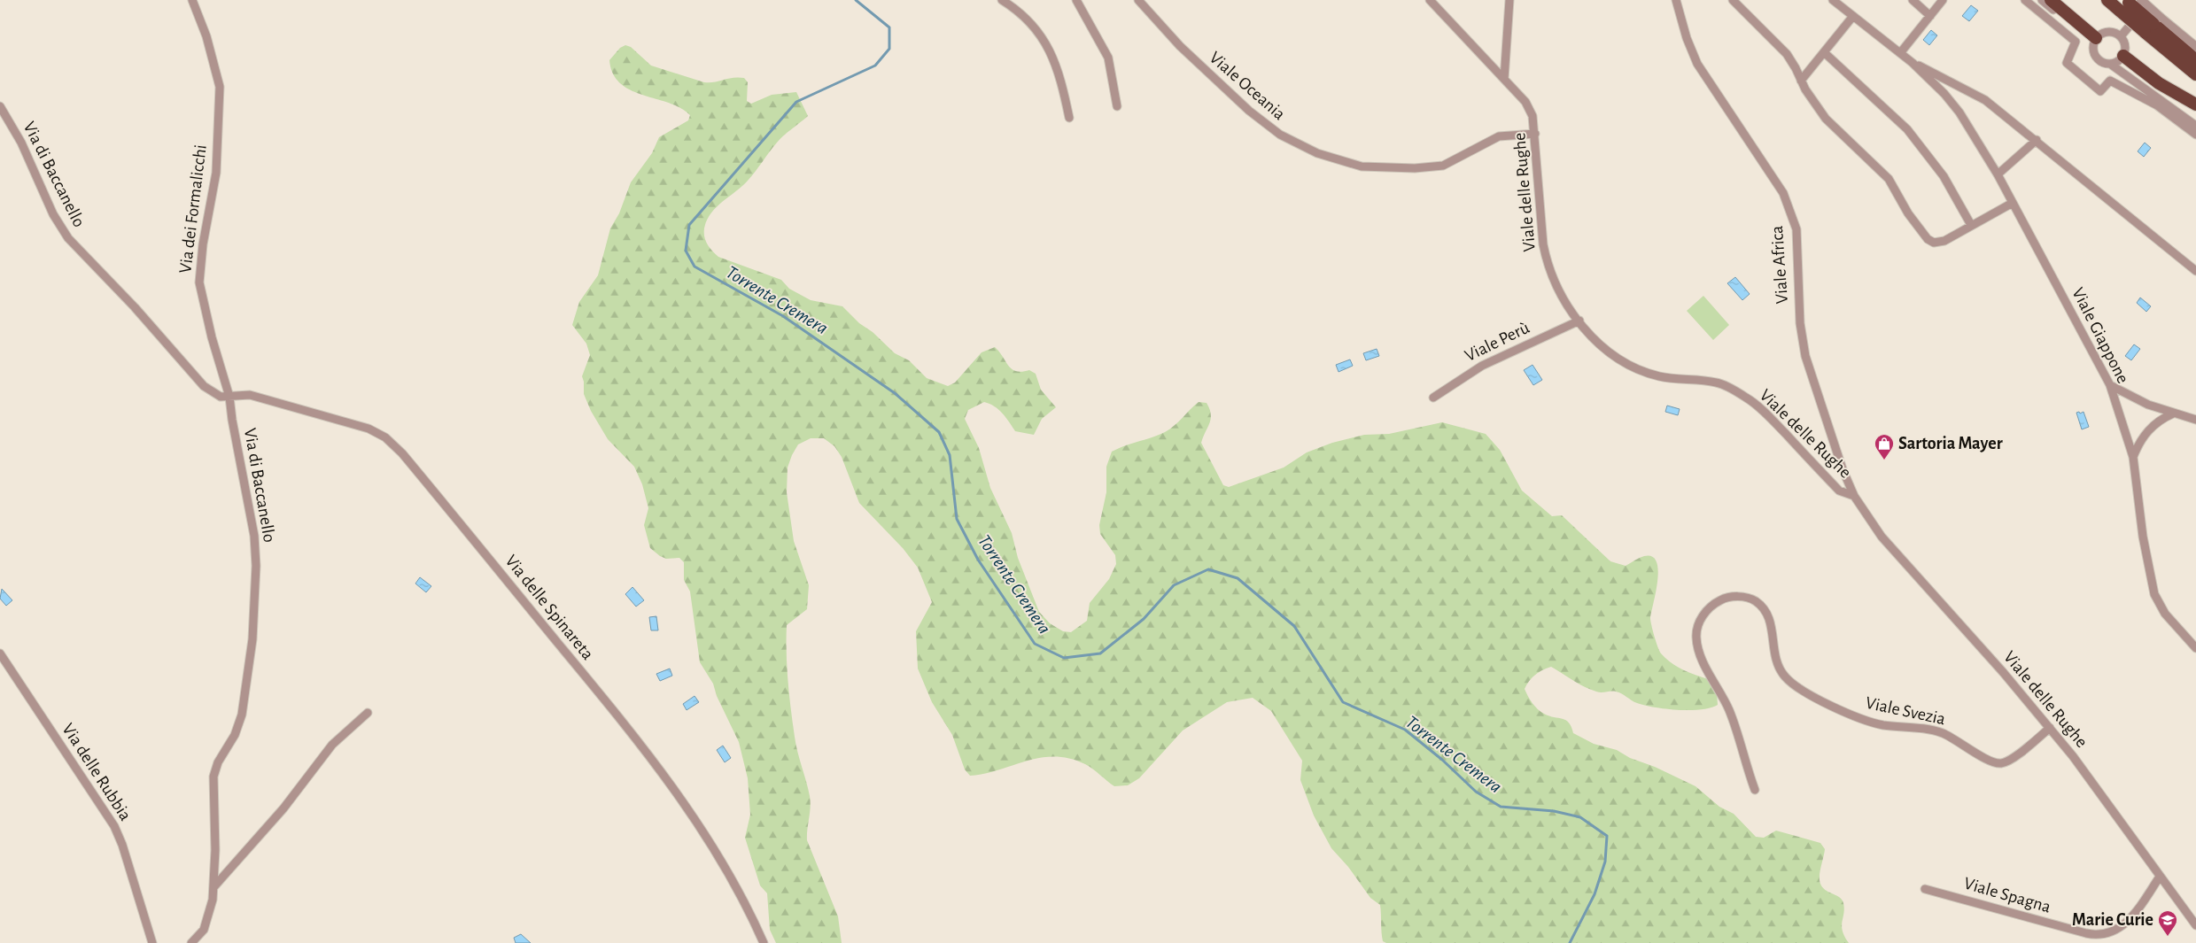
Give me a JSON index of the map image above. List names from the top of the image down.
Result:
{
  "streets": {
    "street": [
      "Viale Oceania",
      "Via di Baccanello",
      "Viale delle Rughe",
      "Via dei Formalicchi",
      "Viale Africa",
      "Viale Giappone",
      "Viale Perù",
      "Via delle Spinareta",
      "Viale Svezia",
      "Via delle Rubbia",
      "Viale Spagna"
    ]
  },
  "crossings": [
    ["Viale Oceania", "Viale delle Rughe"],
    ["Via di Baccanello", "Via dei Formalicchi"],
    ["Via di Baccanello", "Via delle Spinareta"],
    ["Viale delle Rughe", "Viale Africa"],
    ["Viale delle Rughe", "Viale Perù"],
    ["Viale delle Rughe", "Viale Svezia"],
    ["Viale delle Rughe", "Viale Spagna"],
    ["Via dei Formalicchi", "Via delle Spinareta"]
  ],
  "water": ["Torrente Cremera"],
  "places": {
    "shop": ["Sartoria Mayer"],
    "school or university": ["Marie Curie"]
  }
}
